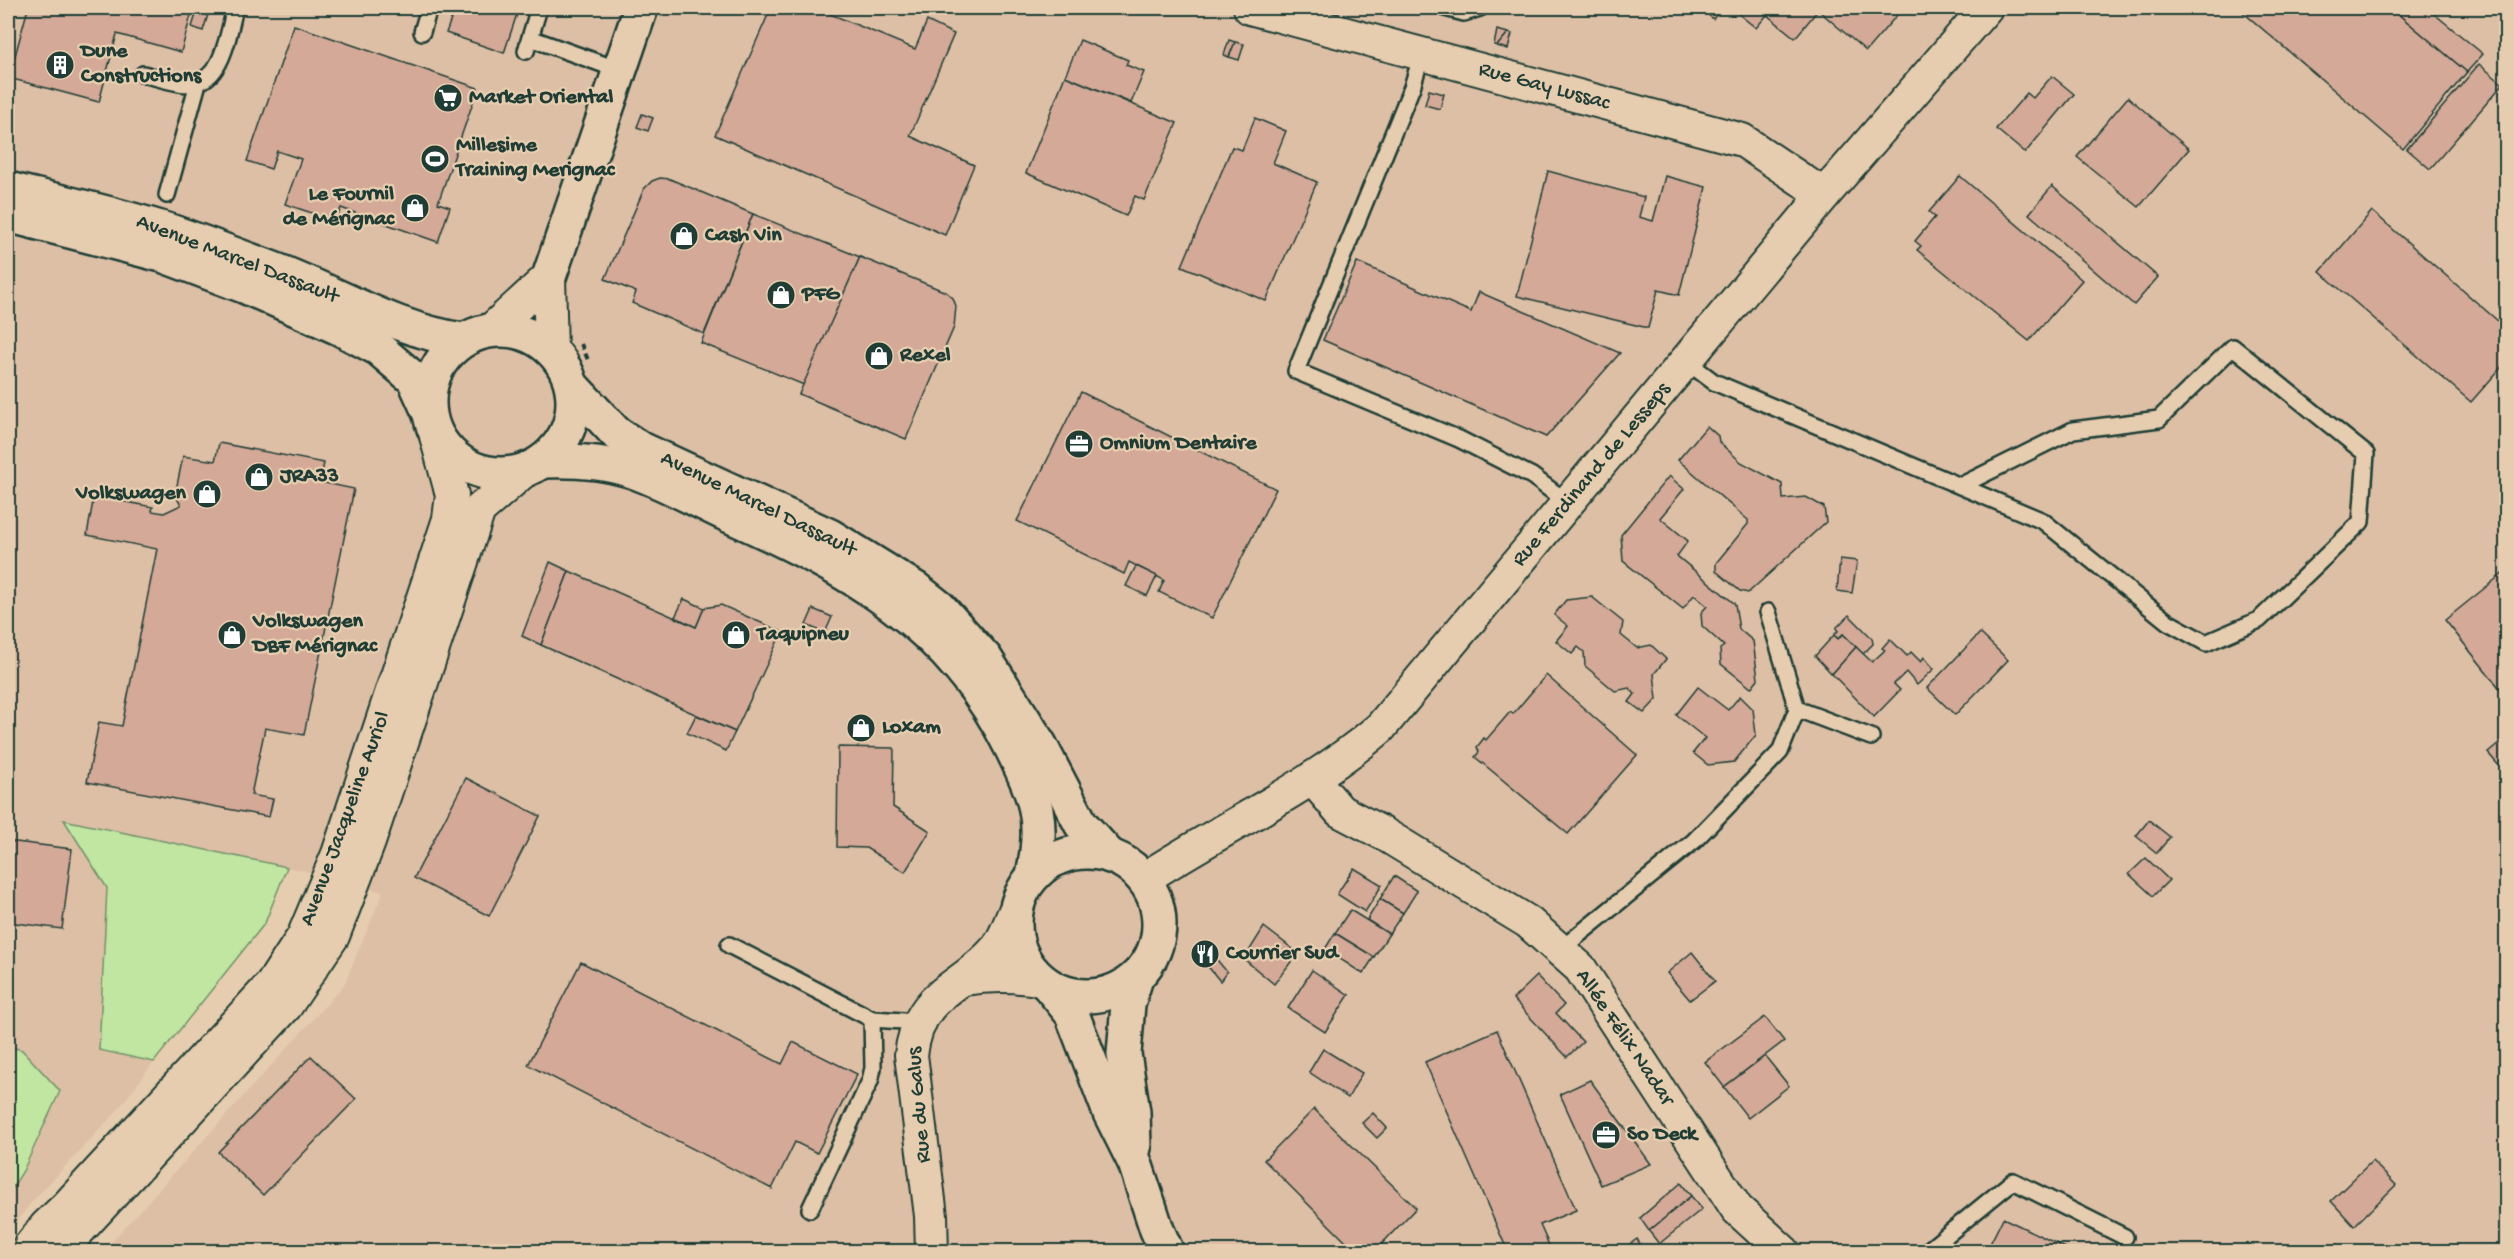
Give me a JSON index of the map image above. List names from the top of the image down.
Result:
{
  "streets": {
    "main road": ["Avenue Marcel Dassault"],
    "street": [
      "Rue Gay Lussac",
      "Rue Ferdinand de Lesseps",
      "Avenue Jacqueline Auriol",
      "Allée Félix Nadar",
      "Rue du Galus"
    ]
  },
  "crossings": [
    ["Rue Gay Lussac", "Rue Ferdinand de Lesseps"],
    ["Avenue Marcel Dassault", "Rue Ferdinand de Lesseps"],
    ["Avenue Marcel Dassault", "Avenue Jacqueline Auriol"],
    ["Avenue Marcel Dassault", "Rue du Galus"],
    ["Rue Ferdinand de Lesseps", "Allée Félix Nadar"],
    ["Rue Ferdinand de Lesseps", "Rue du Galus"]
  ],
  "places": {
    "building": ["Dune Constructions"],
    "supermarket": ["Market Oriental"],
    "sports": ["Millesime Training Merignac"],
    "shop": [
      "Le Fournil de Mérignac",
      "Cash Vin",
      "PFG",
      "Rexel",
      "JRA33",
      "Volkswagen",
      "Volkswagen DBF Mérignac",
      "Taquipneu",
      "Loxam"
    ],
    "office": ["Omnium Dentaire", "So Deck"],
    "restaurant": ["Courrier Sud"]
  }
}
